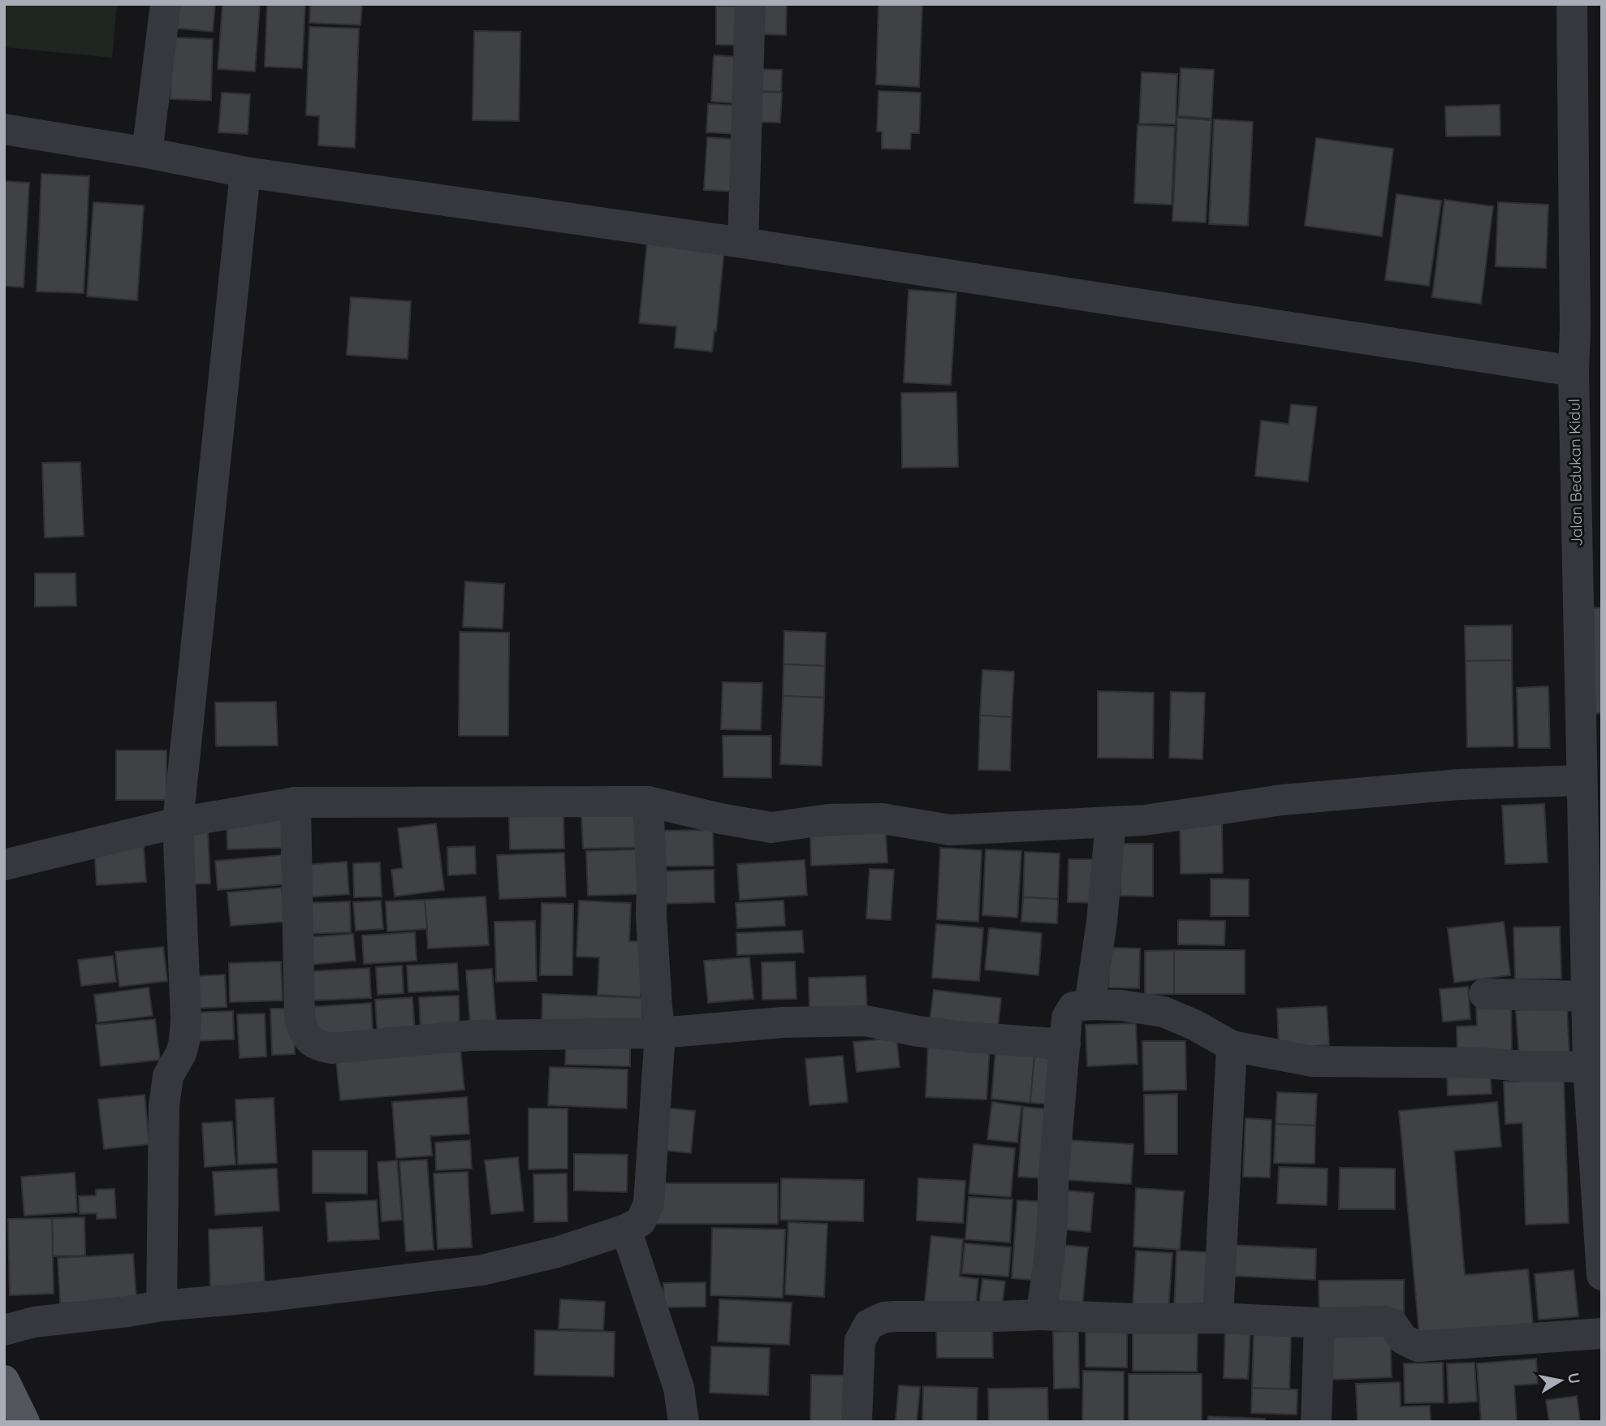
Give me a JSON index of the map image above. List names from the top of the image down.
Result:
{
  "streets": {
    "street": ["Jalan Bedukan Kidul"]
  },
  "north": "right"
}
